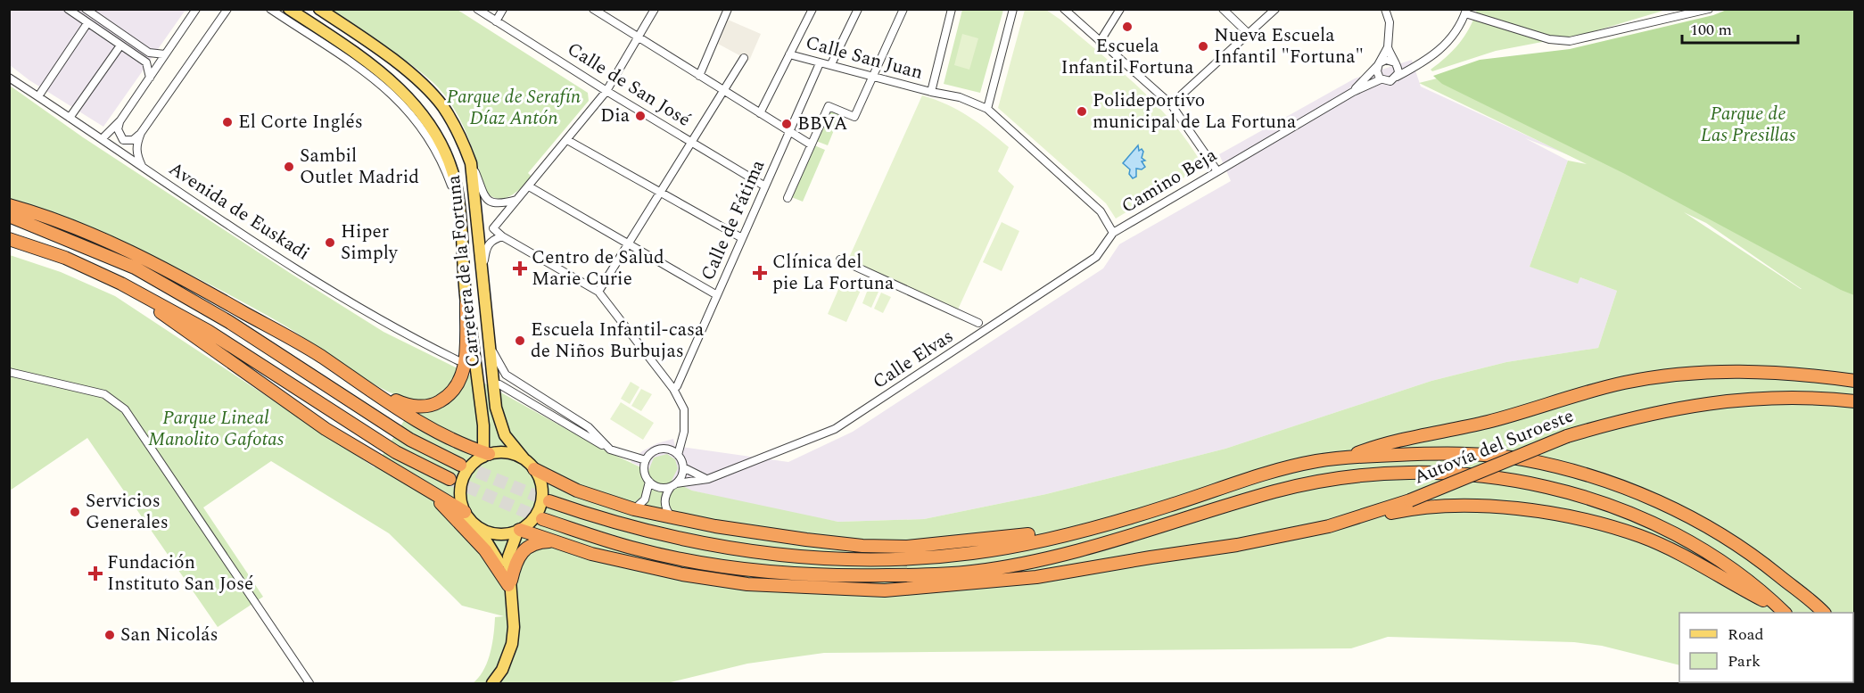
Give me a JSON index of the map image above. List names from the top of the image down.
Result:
{
  "streets": {
    "highway": ["Autovía del Suroeste"],
    "main road": ["Carretera de la Fortuna"],
    "street": [
      "Calle San Juan",
      "Calle de San José",
      "Camino Beja",
      "Avenida de Euskadi",
      "Calle de Fátima",
      "Calle Elvas"
    ]
  },
  "crossings": [
    ["Calle San Juan", "Camino Beja"],
    ["Calle San Juan", "Calle de Fátima"],
    ["Calle San Juan", "Calle Elvas"],
    ["Calle de San José", "Calle de Fátima"],
    ["Camino Beja", "Calle Elvas"]
  ],
  "parks": ["Parque de Serafín Díaz Antón", "Parque de Las Presillas", "Parque Lineal Manolito Gafotas"],
  "places": {
    "other": [
      "Escuela Infantil Fortuna",
      "Nueva Escuela Infantil \"Fortuna\"",
      "Polideportivo municipal de La Fortuna",
      "Dia",
      "El Corte Inglés",
      "BBVA",
      "Sambil Outlet Madrid",
      "Hiper Simply",
      "Escuela Infantil-casa de Niños Burbujas",
      "Servicios Generales",
      "San Nicolás"
    ],
    "health": ["Centro de Salud Marie Curie", "Clínica del pie La Fortuna", "Fundación Instituto San José"]
  },
  "legend": ["Road", "Park"],
  "scale_bar": "100 m"
}
